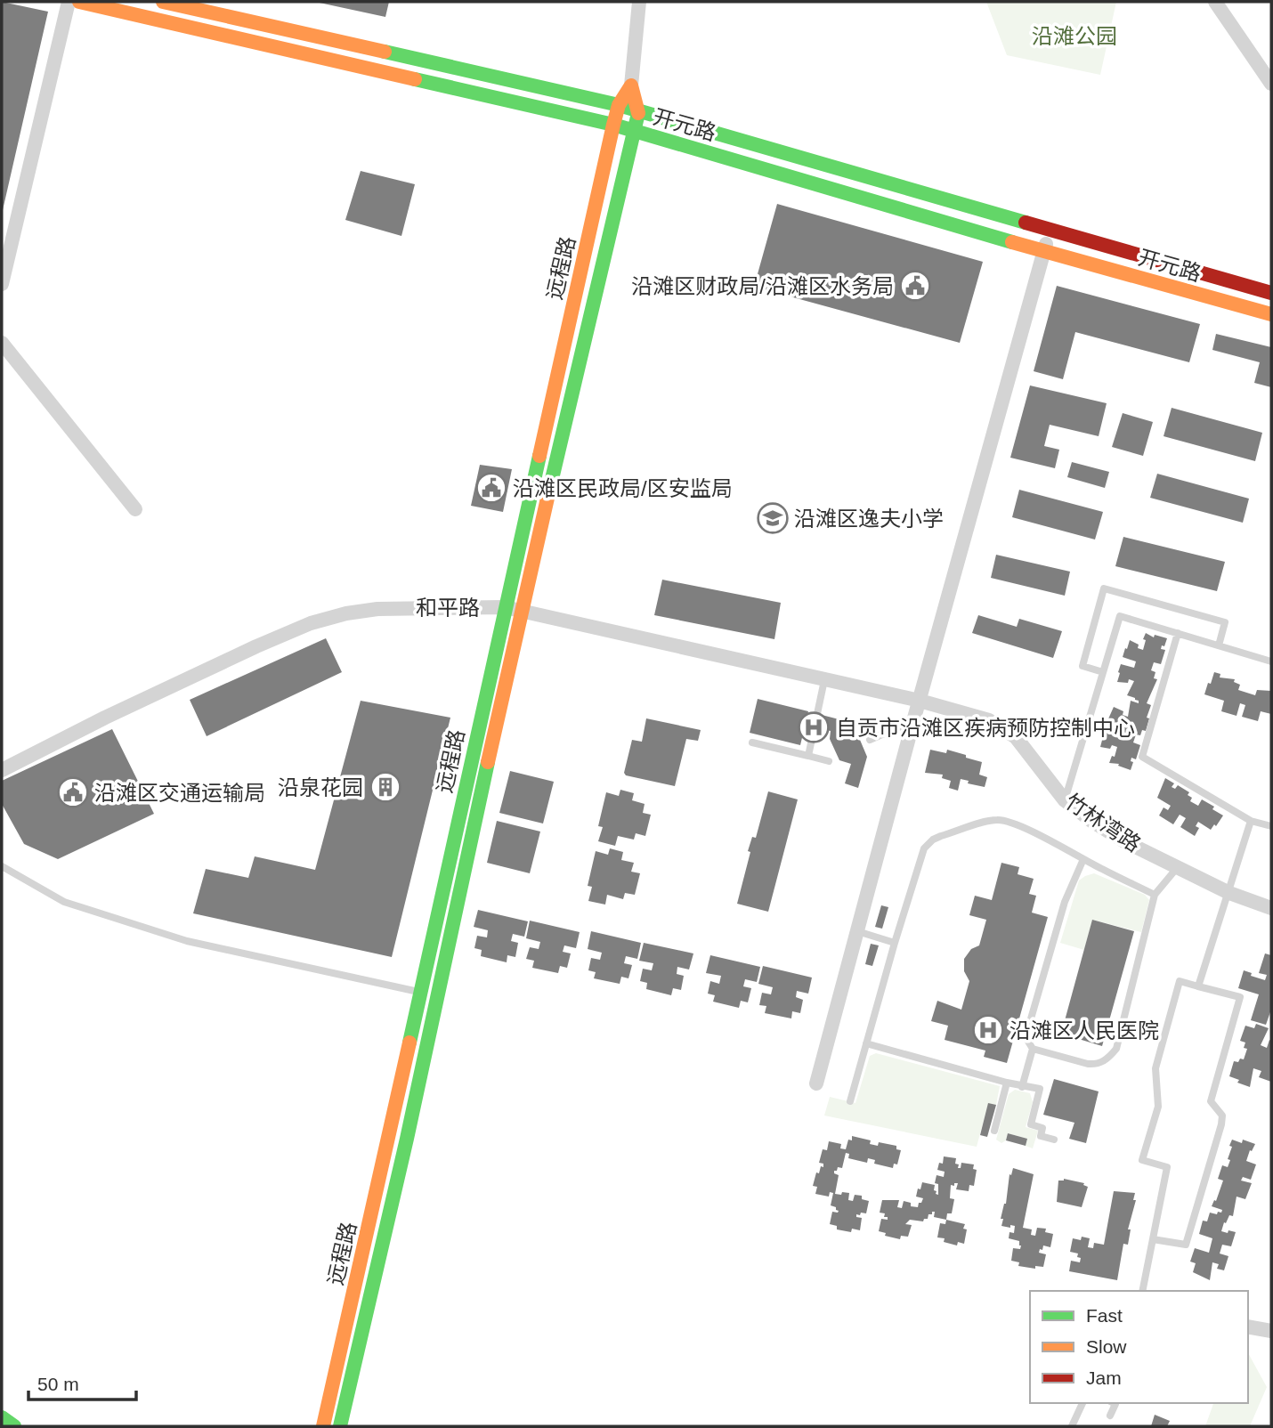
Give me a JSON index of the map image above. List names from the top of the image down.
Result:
{
  "streets": {
    "main road": ["开元路", "远程路"],
    "street": ["和平路", "竹林湾路"]
  },
  "crossings": [
    ["开元路", "远程路"],
    ["远程路", "和平路"],
    ["和平路", "竹林湾路"]
  ],
  "parks": ["沿滩公园"],
  "places": {
    "public building": ["沿滩区财政局/沿滩区水务局", "沿滩区民政局/区安监局", "沿滩区交通运输局"],
    "school or university": ["沿滩区逸夫小学"],
    "hospital": ["自贡市沿滩区疾病预防控制中心", "沿滩区人民医院"],
    "building": ["沿泉花园"]
  },
  "legend": ["Fast", "Slow", "Jam"],
  "scale_bar": "50 m"
}
